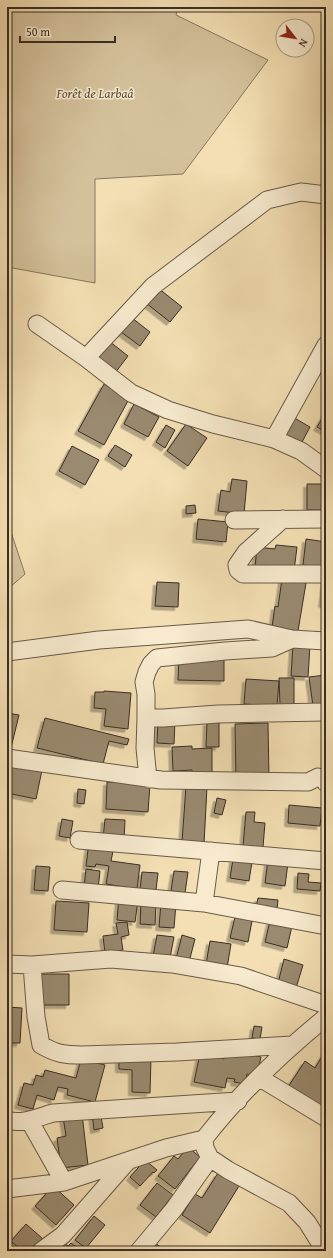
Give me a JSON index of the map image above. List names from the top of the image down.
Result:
{
  "parks": ["Forêt de Larbaâ"],
  "scale_bar": "50 m",
  "north": "bottom right"
}
